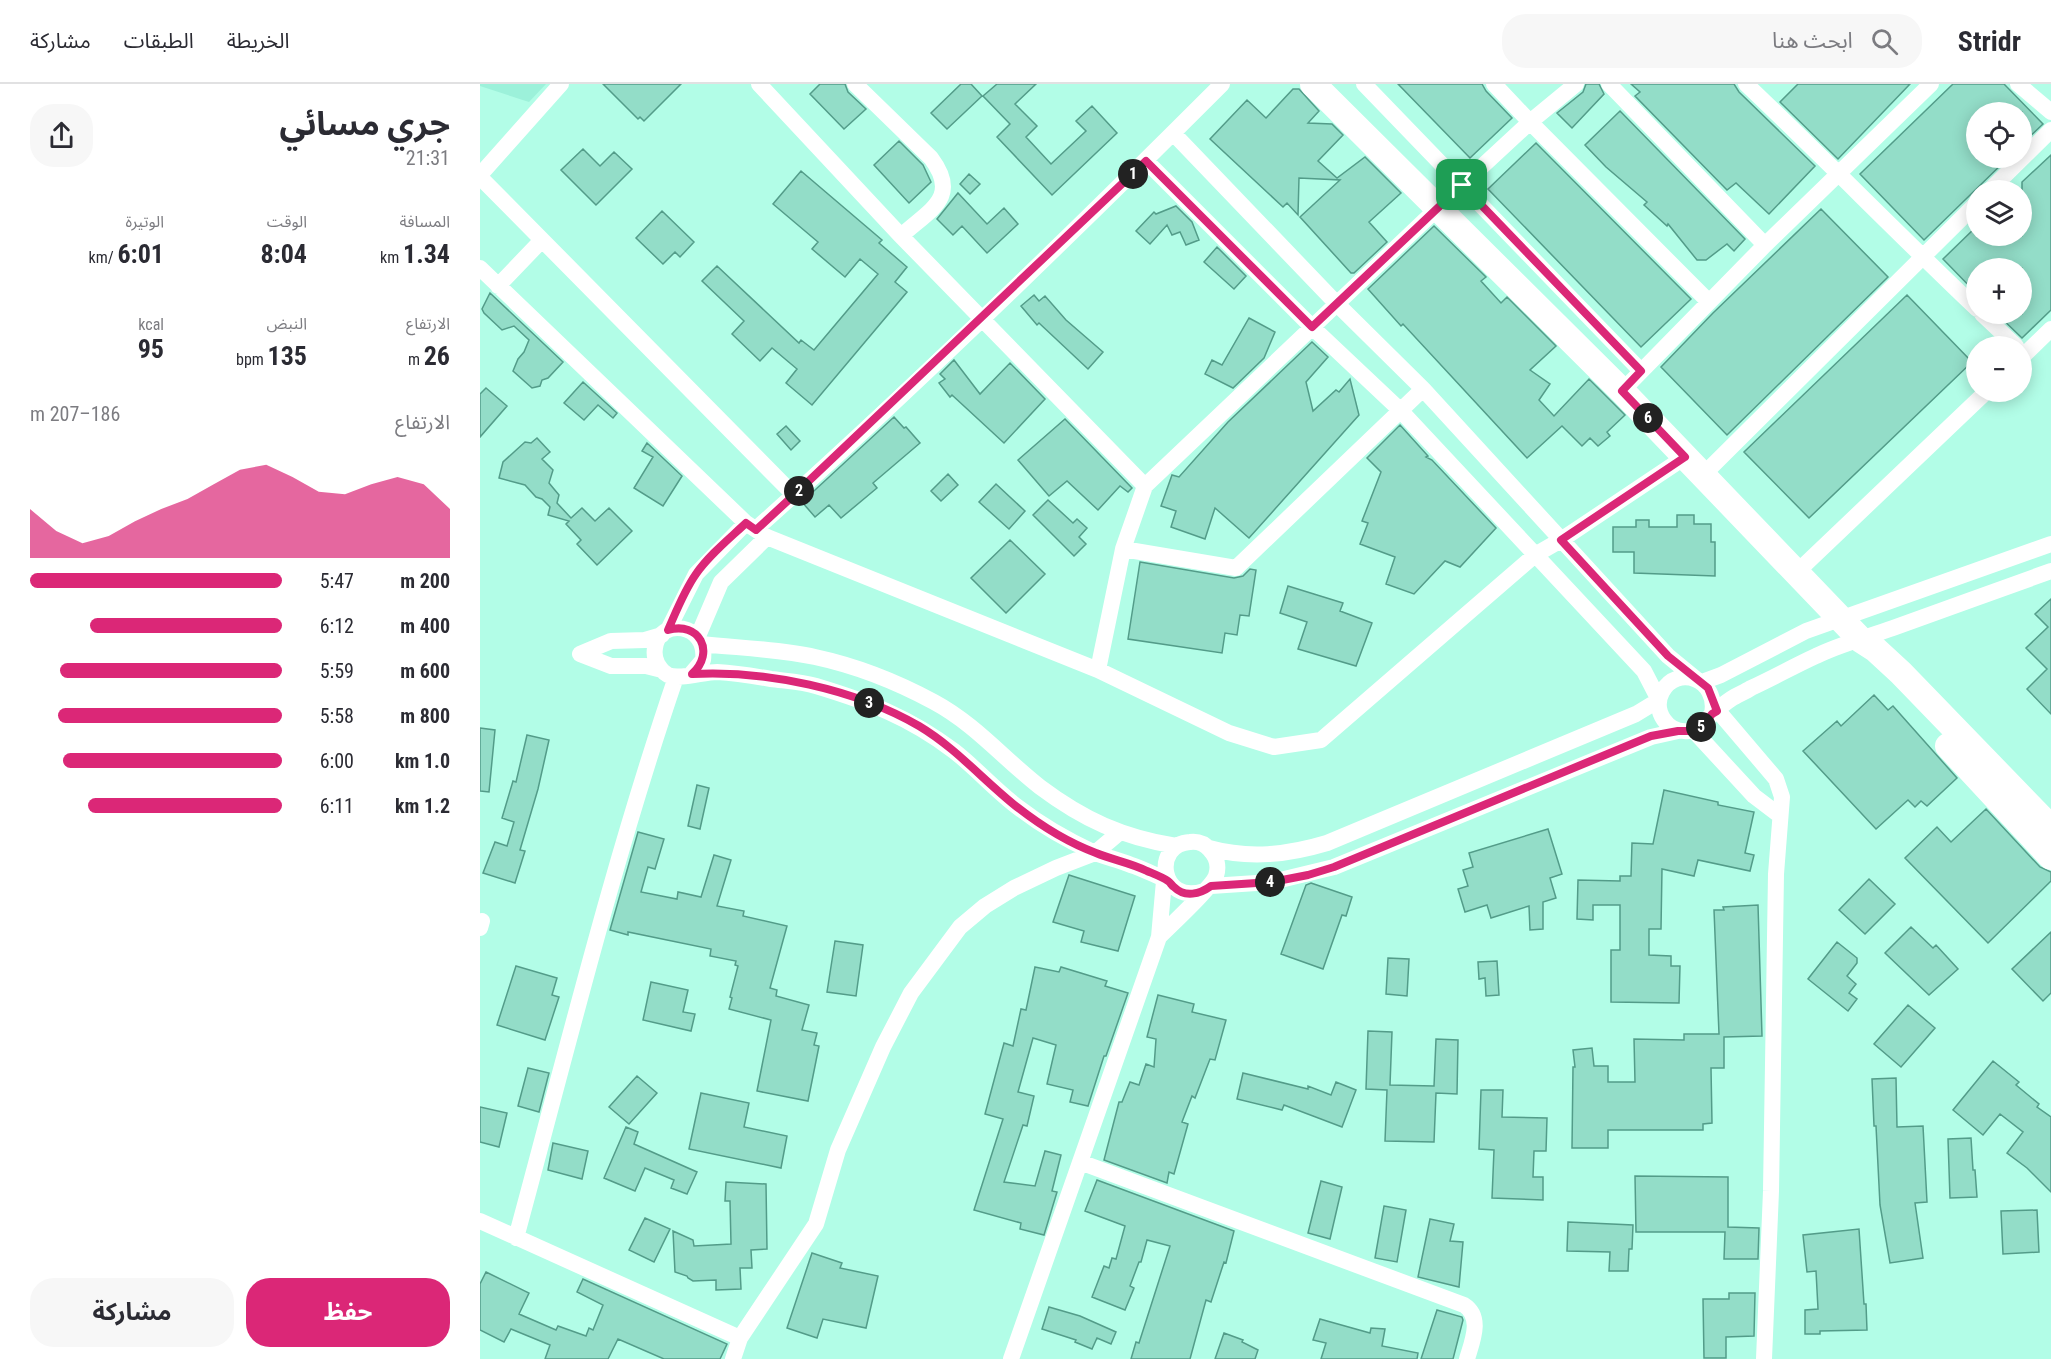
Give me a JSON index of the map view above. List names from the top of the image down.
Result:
{
  "page": {
    "header": "Stridr",
    "search": "ابحث هنا",
    "nav": ["الخريطة", "الطبقات", "مشاركة"],
    "heading": ["جري مسائي", "21:31"],
    "map_buttons": ["+", "−"],
    "pins": [
      "1",
      "6",
      "2",
      "3",
      "5",
      "4"
    ],
    "stats": [
      ["المسافة", "1.34 km"],
      ["الوقت", "8:04"],
      ["الوتيرة", "6:01 /km"],
      ["الارتفاع", "26 m"],
      ["النبض", "135 bpm"],
      ["kcal", "95"]
    ],
    "chart": ["الارتفاع", "186–207 m"],
    "list": [
      {
        "name": "200 m",
        "note": "5:47"
      },
      {
        "name": "400 m",
        "note": "6:12"
      },
      {
        "name": "600 m",
        "note": "5:59"
      },
      {
        "name": "800 m",
        "note": "5:58"
      },
      {
        "name": "1.0 km",
        "note": "6:00"
      },
      {
        "name": "1.2 km",
        "note": "6:11"
      }
    ],
    "buttons": ["حفظ", "مشاركة"]
  }
}
